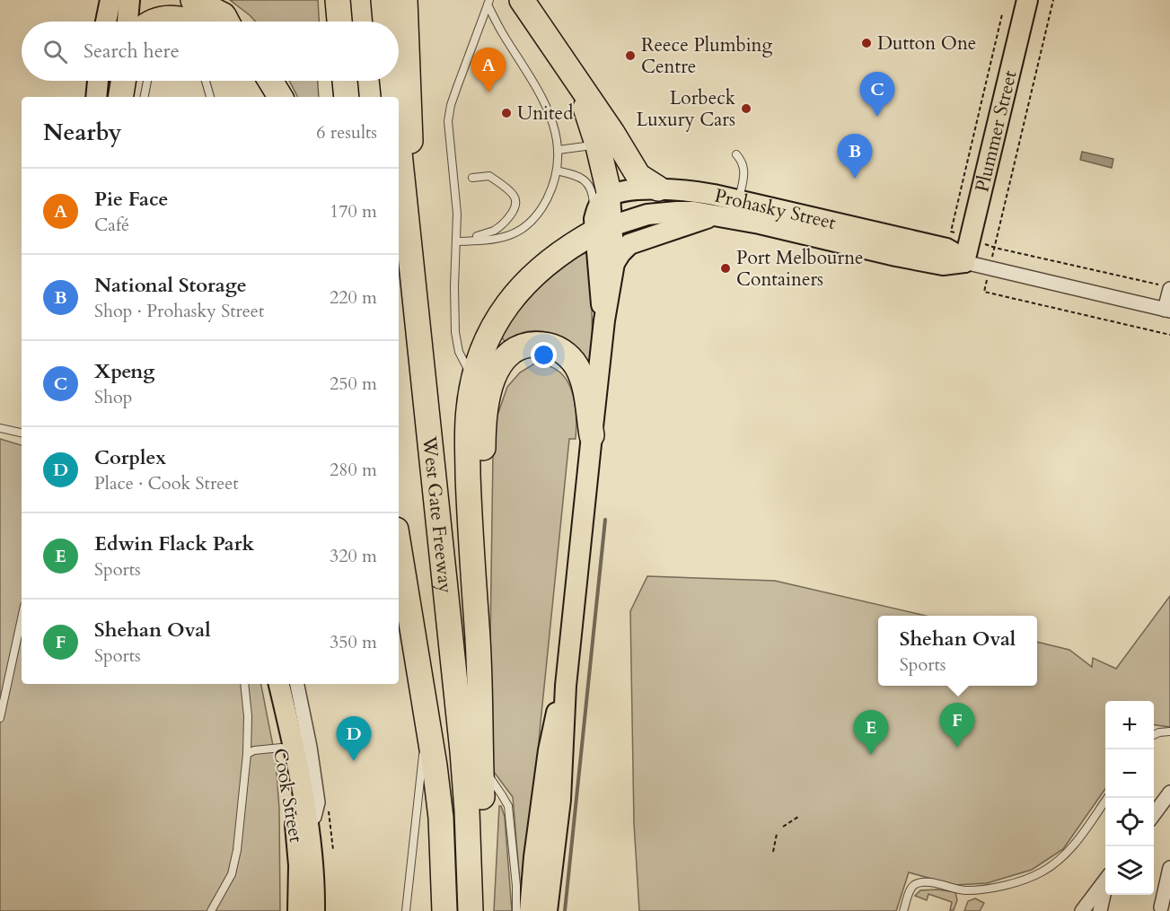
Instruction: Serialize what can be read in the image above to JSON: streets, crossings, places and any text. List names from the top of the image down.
{
  "streets": {
    "highway": ["West Gate Freeway"],
    "main road": ["Plummer Street", "Prohasky Street", "Cook Street"]
  },
  "crossings": [
    ["Plummer Street", "Prohasky Street"]
  ],
  "places": [
    "Dutton One",
    "Reece Plumbing Centre",
    "Lorbeck Luxury Cars",
    "United",
    "Port Melbourne Containers"
  ],
  "page": {
    "search": "Search here",
    "pins": [
      "A",
      "C",
      "B",
      "F",
      "E",
      "D"
    ],
    "heading": ["Nearby", "6 results"],
    "list": [
      {
        "mark": "A",
        "name": "Pie Face",
        "note": "Café",
        "value": "170 m"
      },
      {
        "mark": "B",
        "name": "National Storage",
        "note": "Shop · Prohasky Street",
        "value": "220 m"
      },
      {
        "mark": "C",
        "name": "Xpeng",
        "note": "Shop",
        "value": "250 m"
      },
      {
        "mark": "D",
        "name": "Corplex",
        "note": "Place · Cook Street",
        "value": "280 m"
      },
      {
        "mark": "E",
        "name": "Edwin Flack Park",
        "note": "Sports",
        "value": "320 m"
      },
      {
        "mark": "F",
        "name": "Shehan Oval",
        "note": "Sports",
        "value": "350 m"
      }
    ],
    "popup": ["Shehan Oval", "Sports"],
    "map_buttons": ["+", "−"]
  }
}
